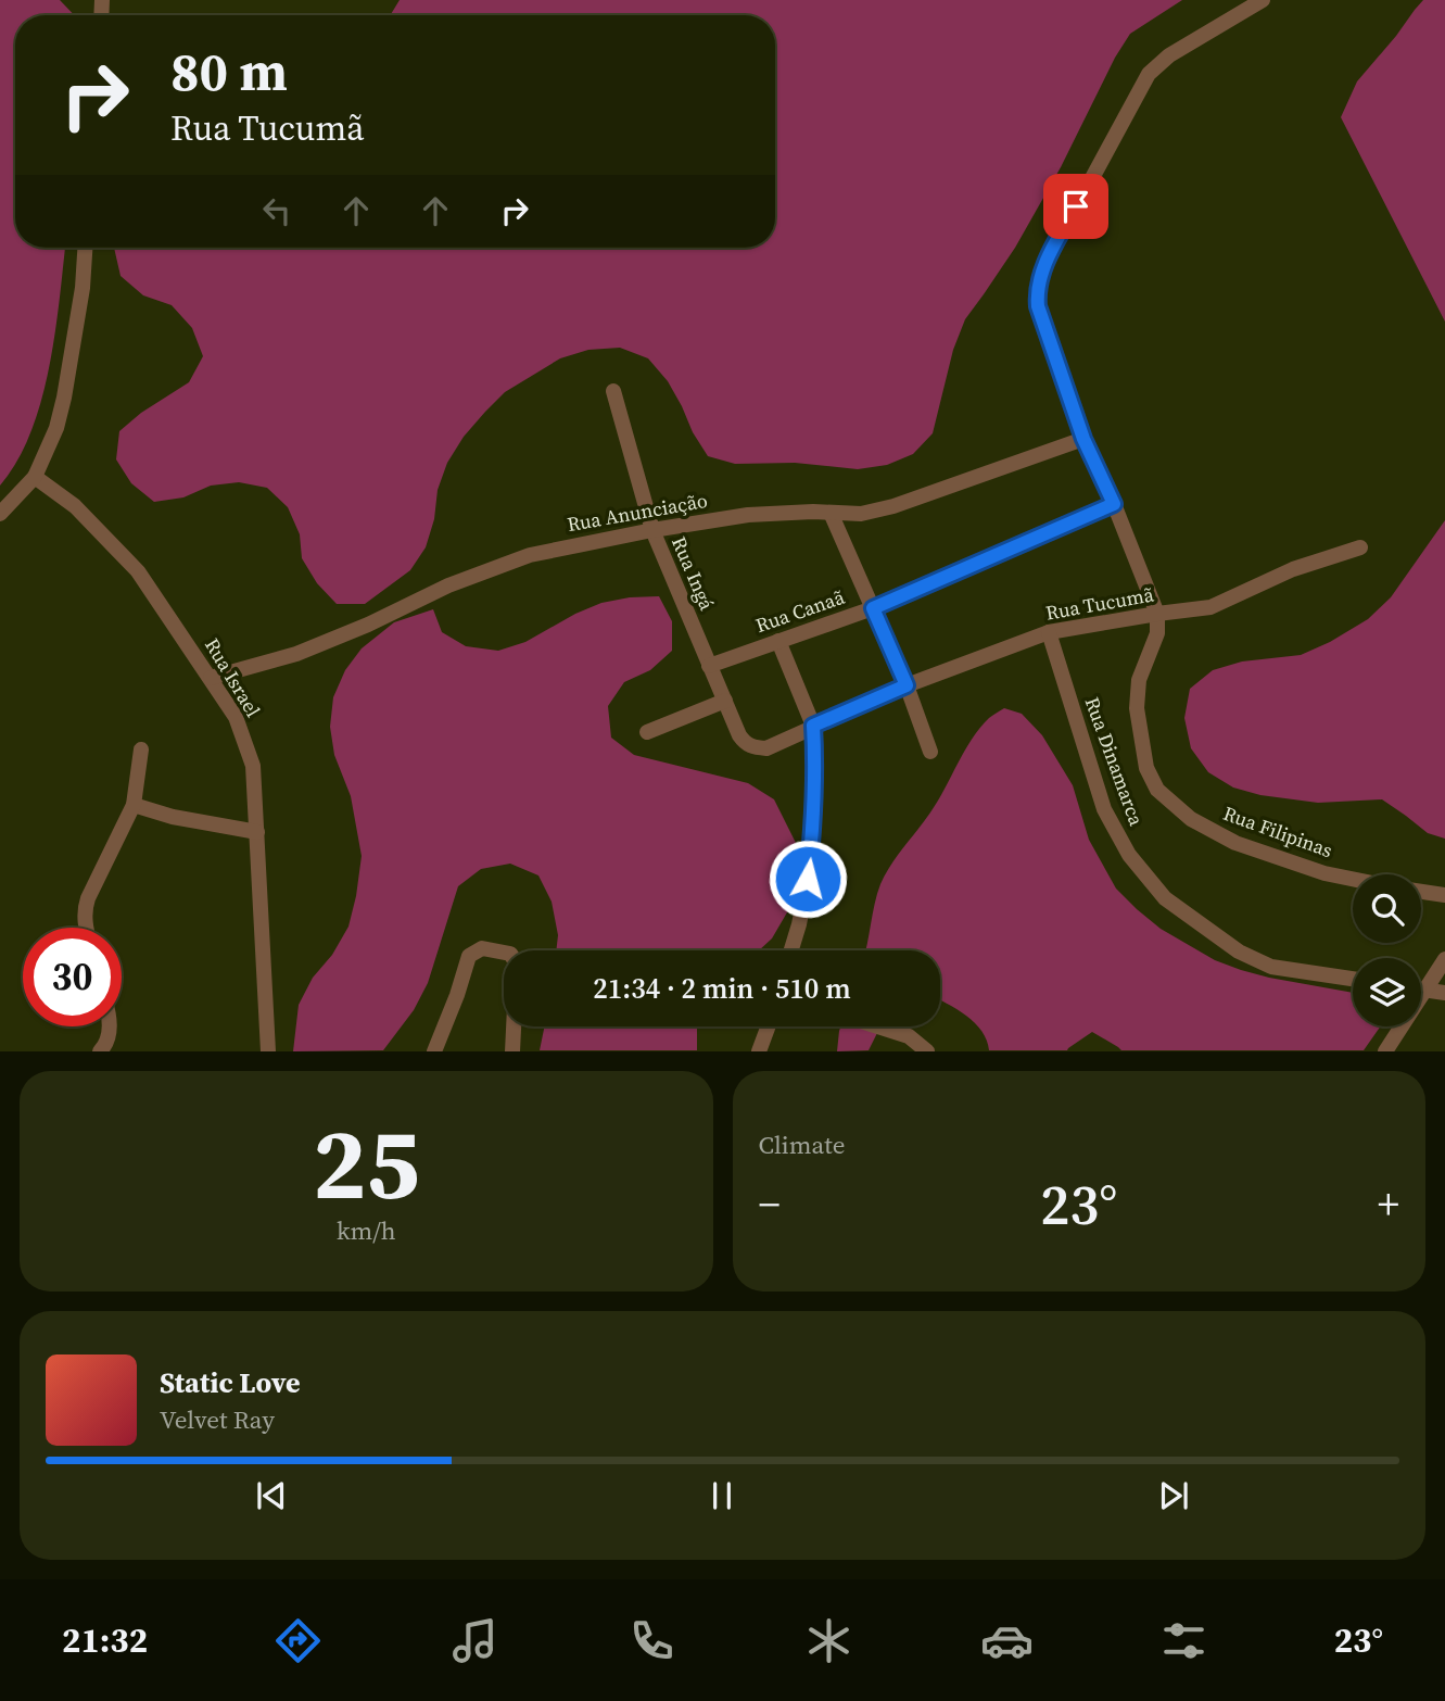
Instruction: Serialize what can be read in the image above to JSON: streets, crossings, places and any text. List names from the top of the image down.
{
  "streets": {
    "street": [
      "Rua Anunciação",
      "Rua Ingá",
      "Rua Tucumã",
      "Rua Canaã",
      "Rua Israel",
      "Rua Dinamarca",
      "Rua Filipinas"
    ]
  },
  "crossings": [
    ["Rua Anunciação", "Rua Ingá"],
    ["Rua Anunciação", "Rua Israel"],
    ["Rua Ingá", "Rua Tucumã"],
    ["Rua Ingá", "Rua Canaã"],
    ["Rua Tucumã", "Rua Dinamarca"],
    ["Rua Tucumã", "Rua Filipinas"]
  ],
  "page": {
    "turn": ["80 m", "Rua Tucumã"],
    "limit": "30",
    "trip": "21:34 · 2 min · 510 m",
    "tile": [
      ["25", "km/h"],
      "Climate"
    ],
    "heat": ["−", "23°", "+"],
    "song": ["Static Love", "Velvet Ray"],
    "tabs": ["21:32", "23°"]
  }
}
